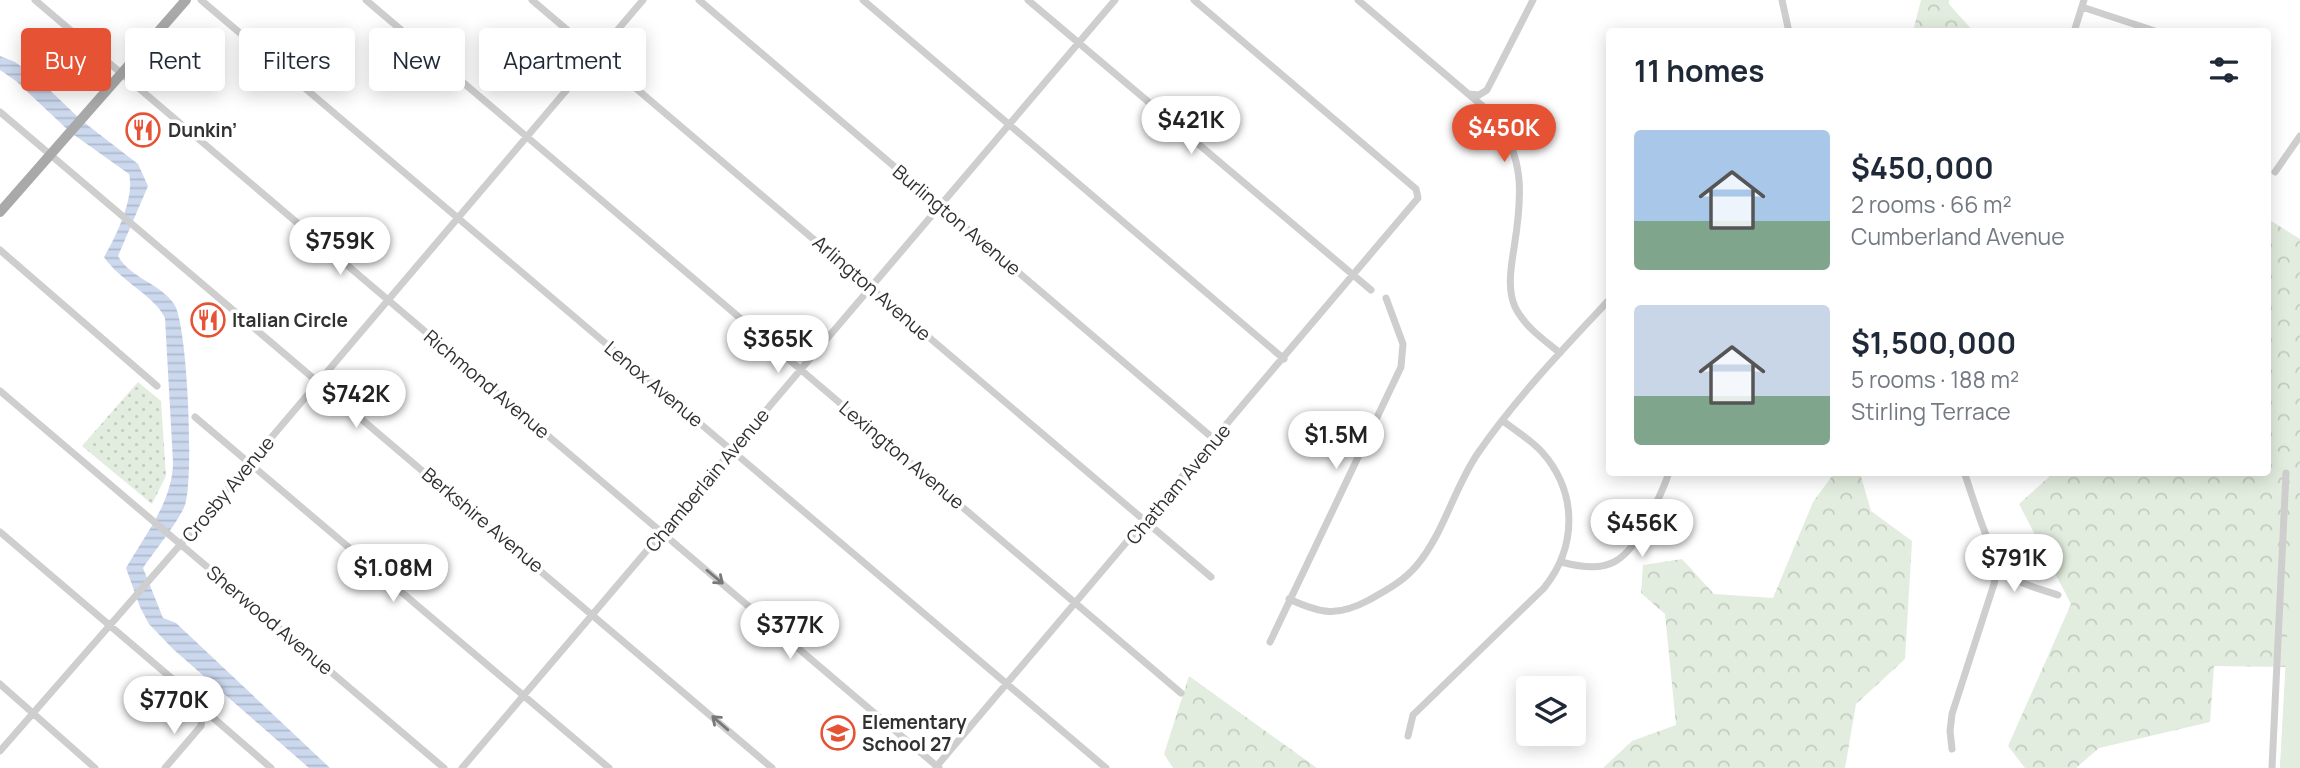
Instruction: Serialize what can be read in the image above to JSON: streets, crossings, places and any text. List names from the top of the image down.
{
  "streets": {
    "street": [
      "Burlington Avenue",
      "Arlington Avenue",
      "Richmond Avenue",
      "Lenox Avenue",
      "Lexington Avenue",
      "Chamberlain Avenue",
      "Chatham Avenue",
      "Crosby Avenue",
      "Berkshire Avenue",
      "Sherwood Avenue"
    ]
  },
  "crossings": [
    ["Burlington Avenue", "Chamberlain Avenue"],
    ["Burlington Avenue", "Chatham Avenue"],
    ["Arlington Avenue", "Chamberlain Avenue"],
    ["Arlington Avenue", "Chatham Avenue"],
    ["Richmond Avenue", "Chamberlain Avenue"],
    ["Richmond Avenue", "Chatham Avenue"],
    ["Richmond Avenue", "Crosby Avenue"],
    ["Lenox Avenue", "Chamberlain Avenue"],
    ["Lenox Avenue", "Chatham Avenue"],
    ["Lenox Avenue", "Crosby Avenue"],
    ["Lexington Avenue", "Chamberlain Avenue"],
    ["Lexington Avenue", "Chatham Avenue"],
    ["Lexington Avenue", "Crosby Avenue"],
    ["Chamberlain Avenue", "Berkshire Avenue"],
    ["Crosby Avenue", "Berkshire Avenue"],
    ["Crosby Avenue", "Sherwood Avenue"]
  ],
  "places": {
    "restaurant": ["Dunkin’", "Italian Circle"],
    "school or university": ["Elementary School 27"]
  },
  "page": {
    "chip": [
      "Buy",
      "Rent",
      "Filters",
      "New",
      "Apartment"
    ],
    "heading": "11 homes",
    "price": [
      "$421K",
      "$450K",
      "$759K",
      "$365K",
      "$742K",
      "$1.5M",
      "$456K",
      "$791K",
      "$1.08M",
      "$377K",
      "$770K"
    ],
    "list": [
      {
        "name": "$450,000",
        "note": "2 rooms · 66 m² · Cumberland Avenue"
      },
      {
        "name": "$1,500,000",
        "note": "5 rooms · 188 m² · Stirling Terrace"
      }
    ]
  }
}
